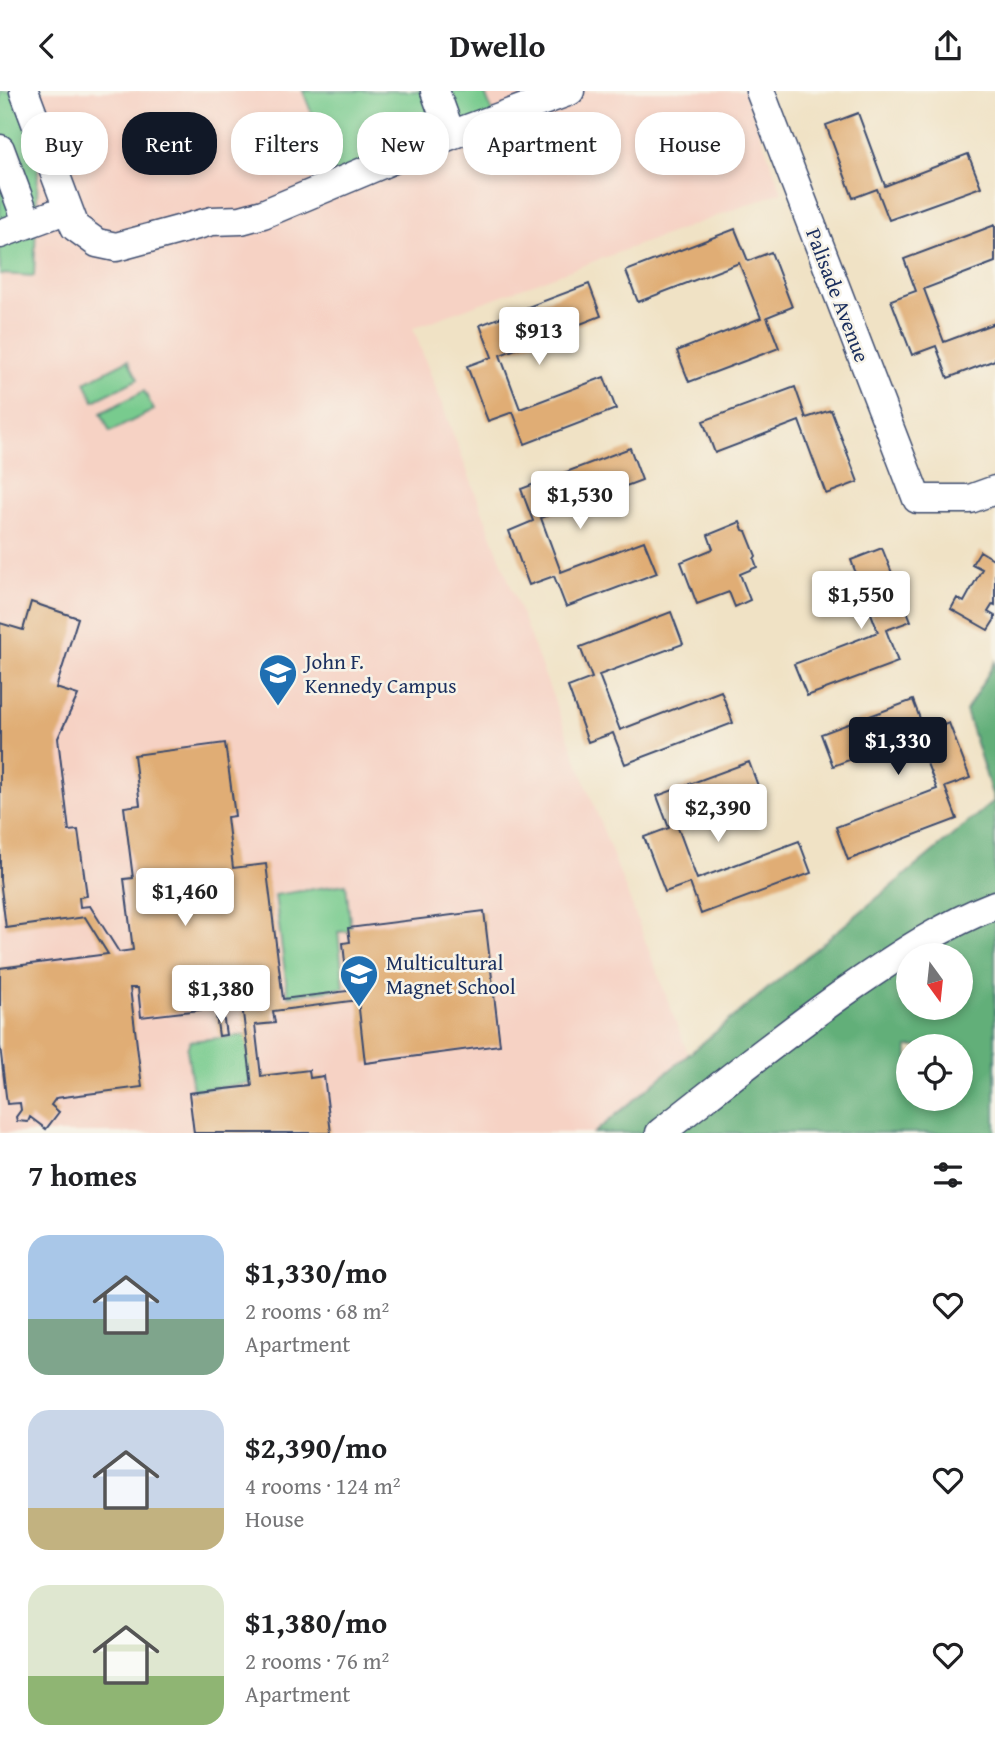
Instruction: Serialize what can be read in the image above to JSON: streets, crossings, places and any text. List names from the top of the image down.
{
  "streets": {
    "street": ["Palisade Avenue"]
  },
  "places": {
    "school or university": ["John F. Kennedy Campus", "Multicultural Magnet School"]
  },
  "north": "bottom",
  "page": {
    "header": "Dwello",
    "chip": [
      "Buy",
      "Rent",
      "Filters",
      "New",
      "Apartment",
      "House"
    ],
    "price": [
      "$913",
      "$1,530",
      "$1,550",
      "$1,330",
      "$2,390",
      "$1,460",
      "$1,380"
    ],
    "heading": "7 homes",
    "list": [
      {
        "name": "$1,330/mo",
        "note": "2 rooms · 68 m² · Apartment"
      },
      {
        "name": "$2,390/mo",
        "note": "4 rooms · 124 m² · House"
      },
      {
        "name": "$1,380/mo",
        "note": "2 rooms · 76 m² · Apartment"
      }
    ]
  }
}
